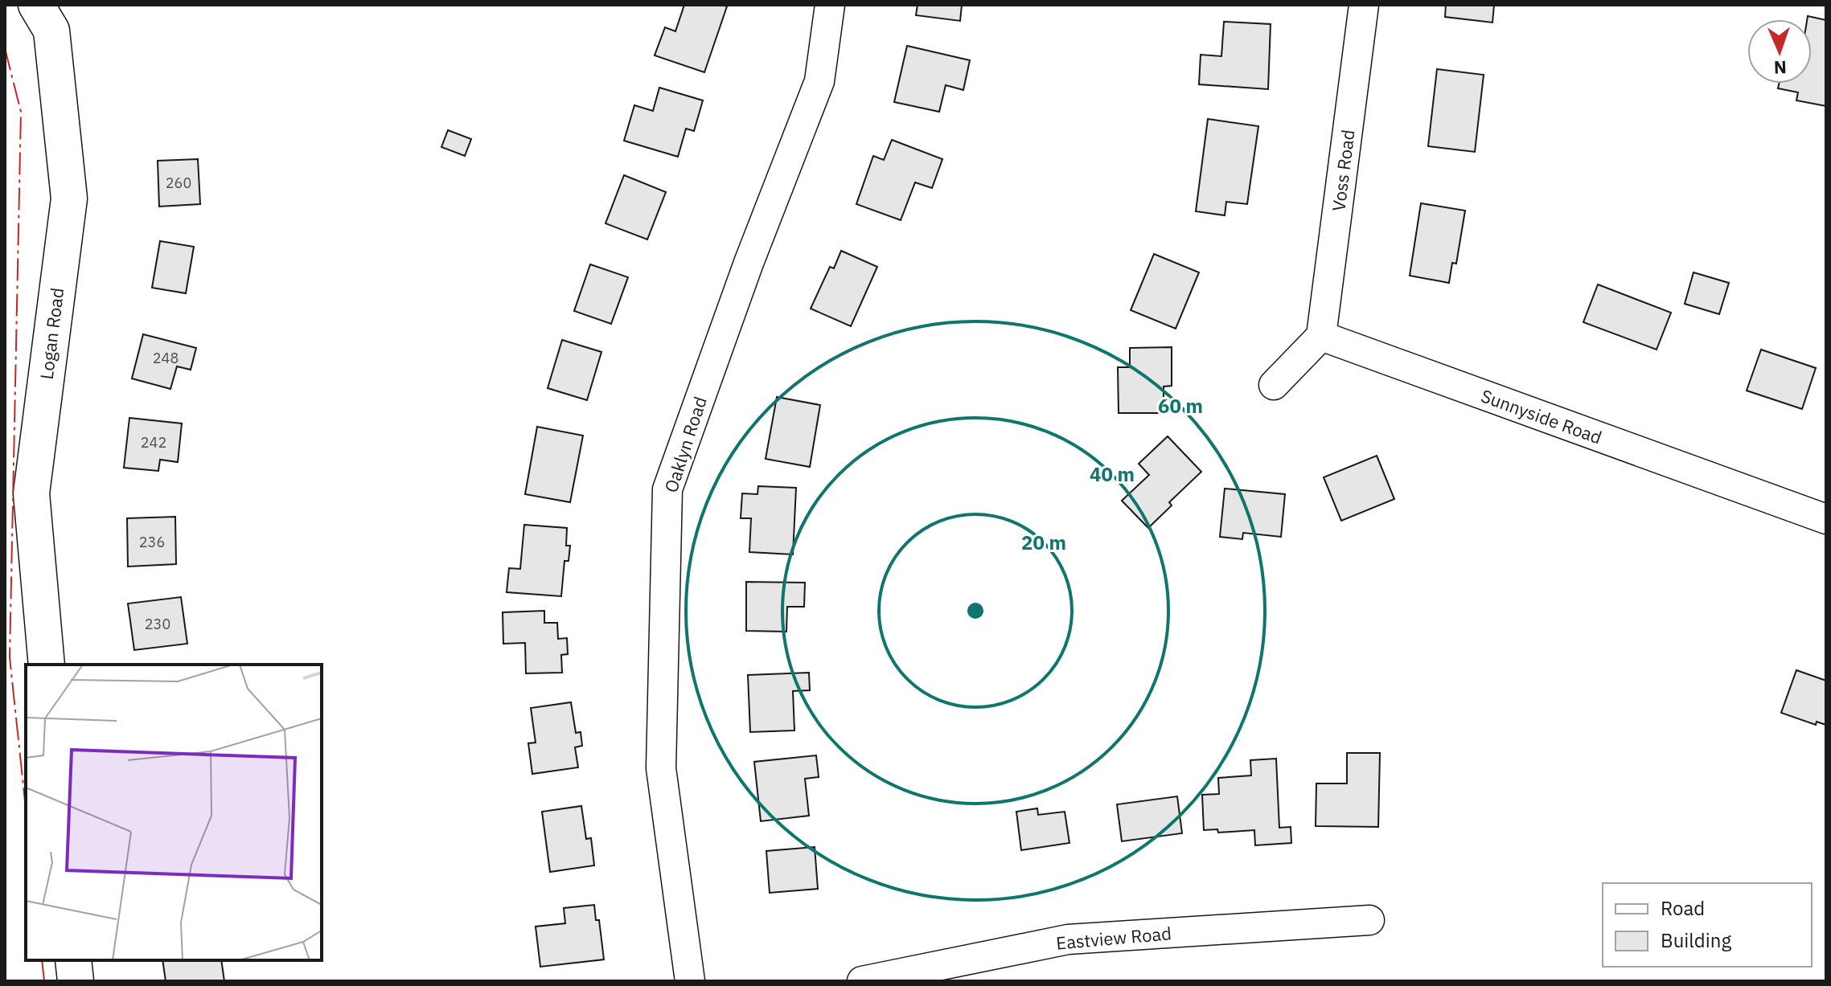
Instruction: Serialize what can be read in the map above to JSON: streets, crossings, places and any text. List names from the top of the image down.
{
  "streets": {
    "street": [
      "Voss Road",
      "Logan Road",
      "Sunnyside Road",
      "Oaklyn Road",
      "Eastview Road"
    ]
  },
  "crossings": [
    ["Voss Road", "Sunnyside Road"]
  ],
  "house_numbers": [
    "260",
    "248",
    "242",
    "236",
    "230"
  ],
  "legend": ["Road", "Building"],
  "north": "bottom",
  "rings": ["60 m", "40 m", "20 m"]
}
